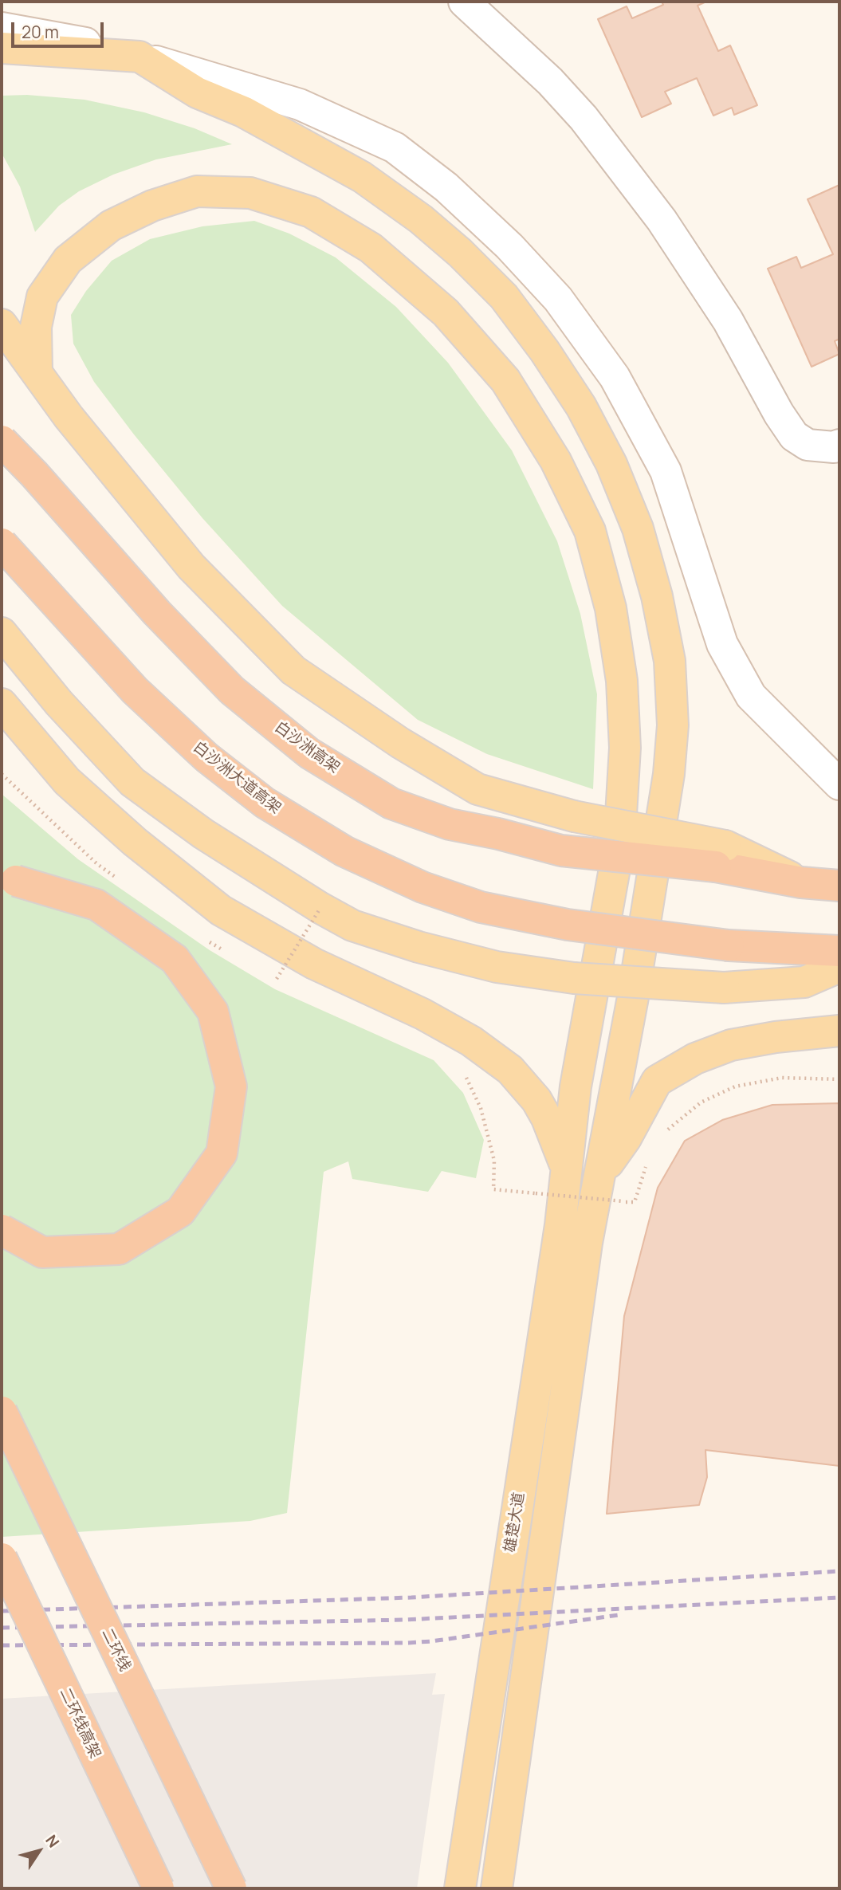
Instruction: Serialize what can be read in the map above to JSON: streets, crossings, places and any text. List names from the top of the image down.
{
  "streets": {
    "highway": [
      "白沙洲高架",
      "白沙洲大道高架",
      "二环线",
      "二环线高架"
    ],
    "main road": ["雄楚大道"]
  },
  "scale_bar": "20 m",
  "north": "top right"
}
